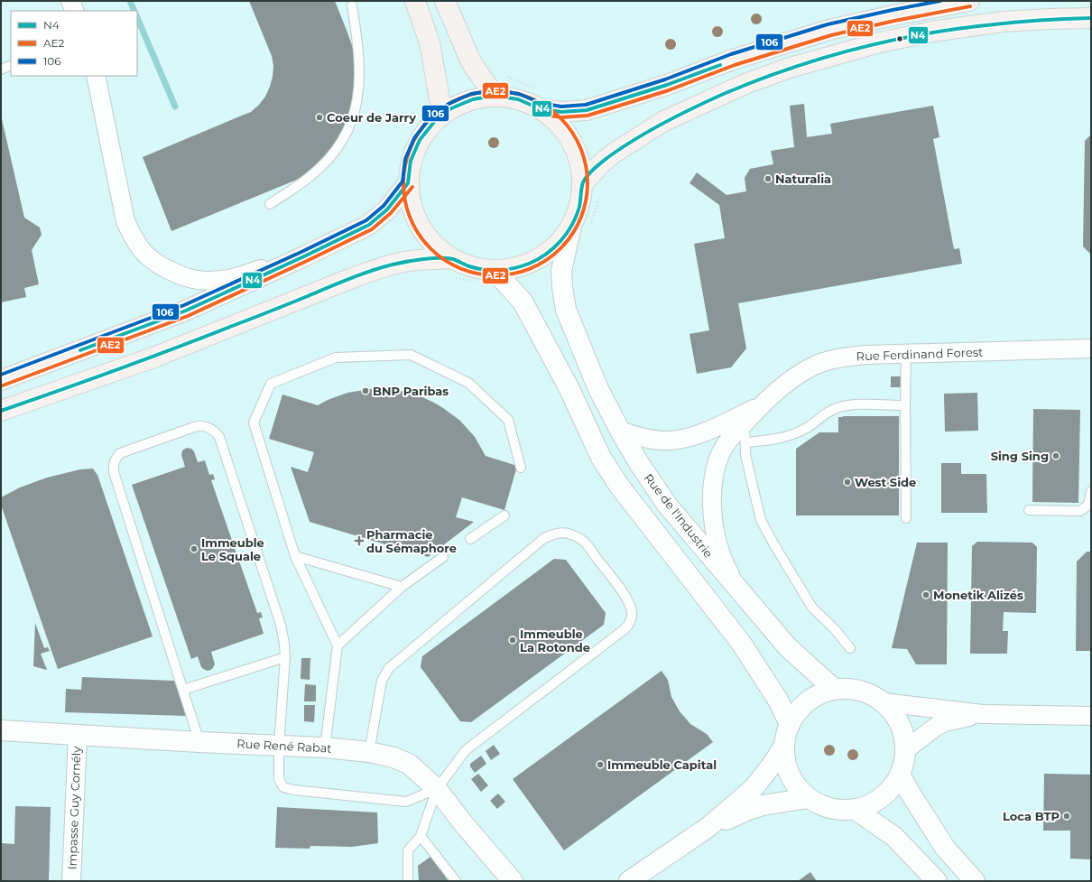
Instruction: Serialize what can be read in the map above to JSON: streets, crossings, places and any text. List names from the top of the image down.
{
  "streets": {
    "main road": ["Rue de l'Industrie", "Rue René Rabat"],
    "street": ["Rue Ferdinand Forest", "Impasse Guy Cornély"]
  },
  "crossings": [
    ["Rue Ferdinand Forest", "Rue de l'Industrie"],
    ["Rue René Rabat", "Impasse Guy Cornély"]
  ],
  "places": {
    "other": [
      "Coeur de Jarry",
      "Naturalia",
      "BNP Paribas",
      "Sing Sing",
      "West Side",
      "Immeuble Le Squale",
      "Monetik Alizés",
      "Immeuble La Rotonde",
      "Immeuble Capital",
      "Loca BTP"
    ],
    "health": ["Pharmacie du Sémaphore"]
  },
  "lines": ["transit line 106", "transit line AE2", "transit line N4"],
  "legend": ["N4", "AE2", "106"]
}
